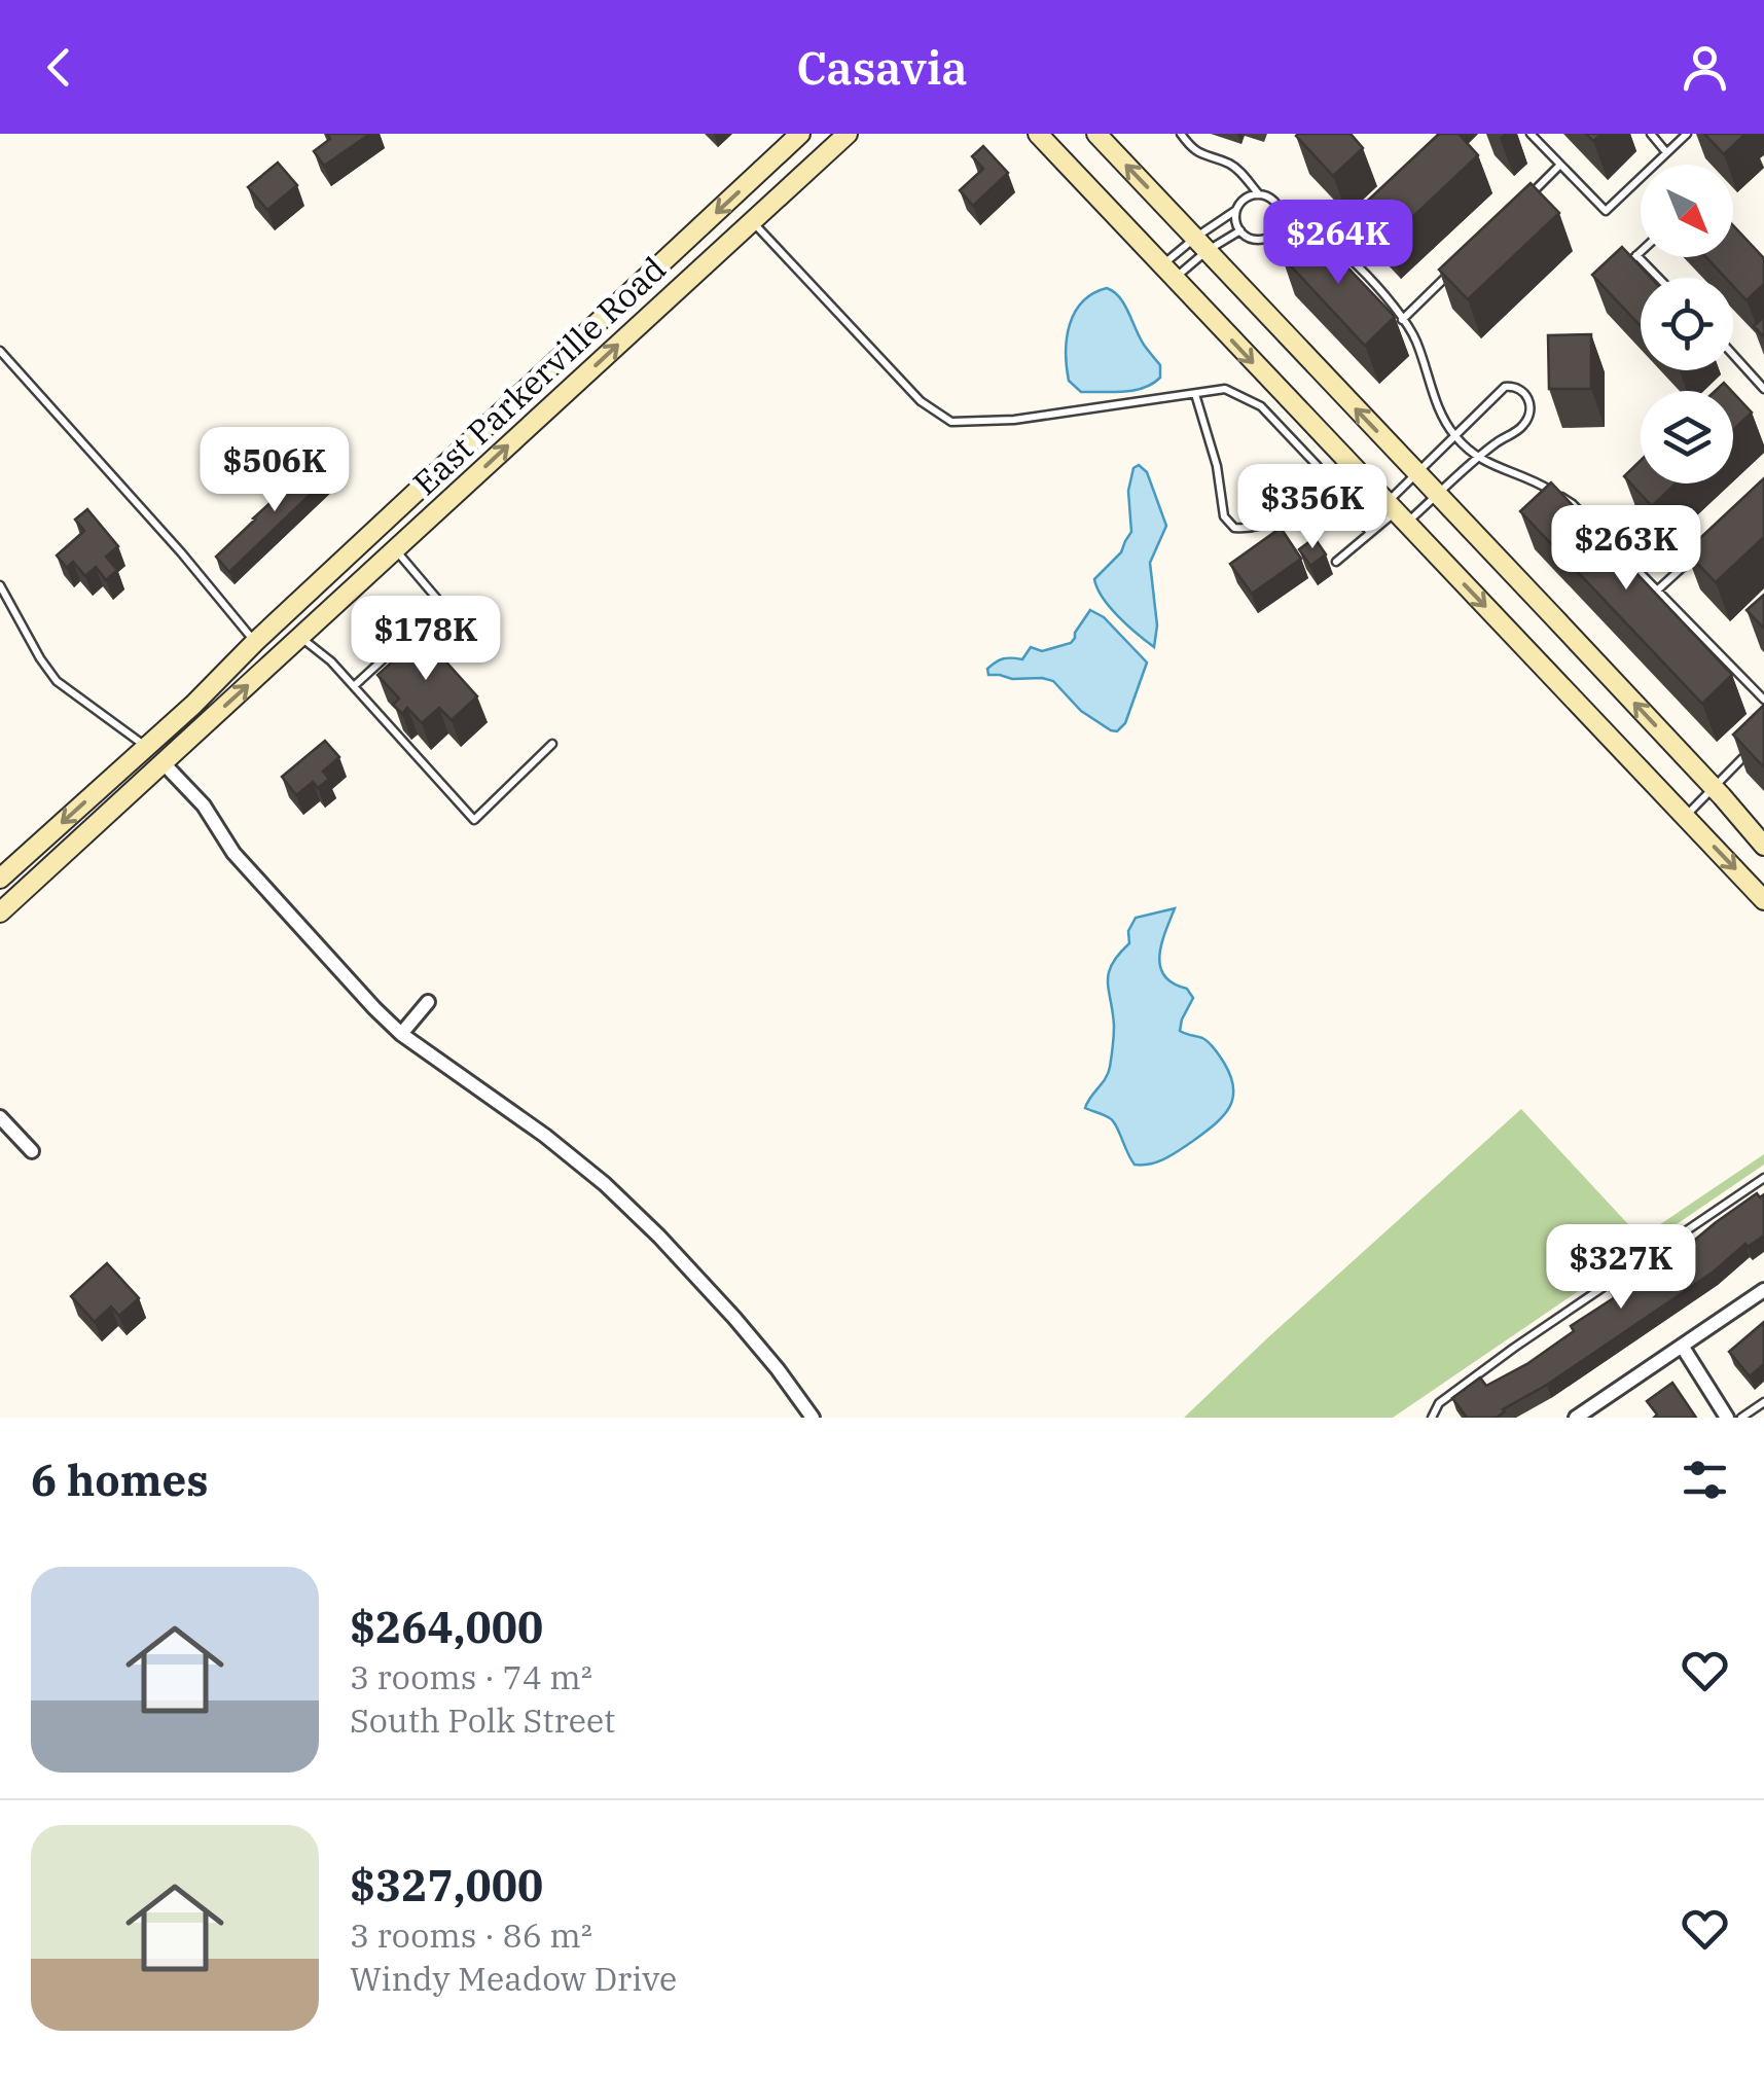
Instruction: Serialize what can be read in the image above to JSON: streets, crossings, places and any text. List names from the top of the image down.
{
  "streets": {
    "main road": ["East Parkerville Road"]
  },
  "north": "bottom right",
  "page": {
    "header": "Casavia",
    "price": [
      "$264K",
      "$506K",
      "$356K",
      "$263K",
      "$178K",
      "$327K"
    ],
    "heading": "6 homes",
    "list": [
      {
        "name": "$264,000",
        "note": "3 rooms · 74 m² · South Polk Street"
      },
      {
        "name": "$327,000",
        "note": "3 rooms · 86 m² · Windy Meadow Drive"
      }
    ]
  }
}
